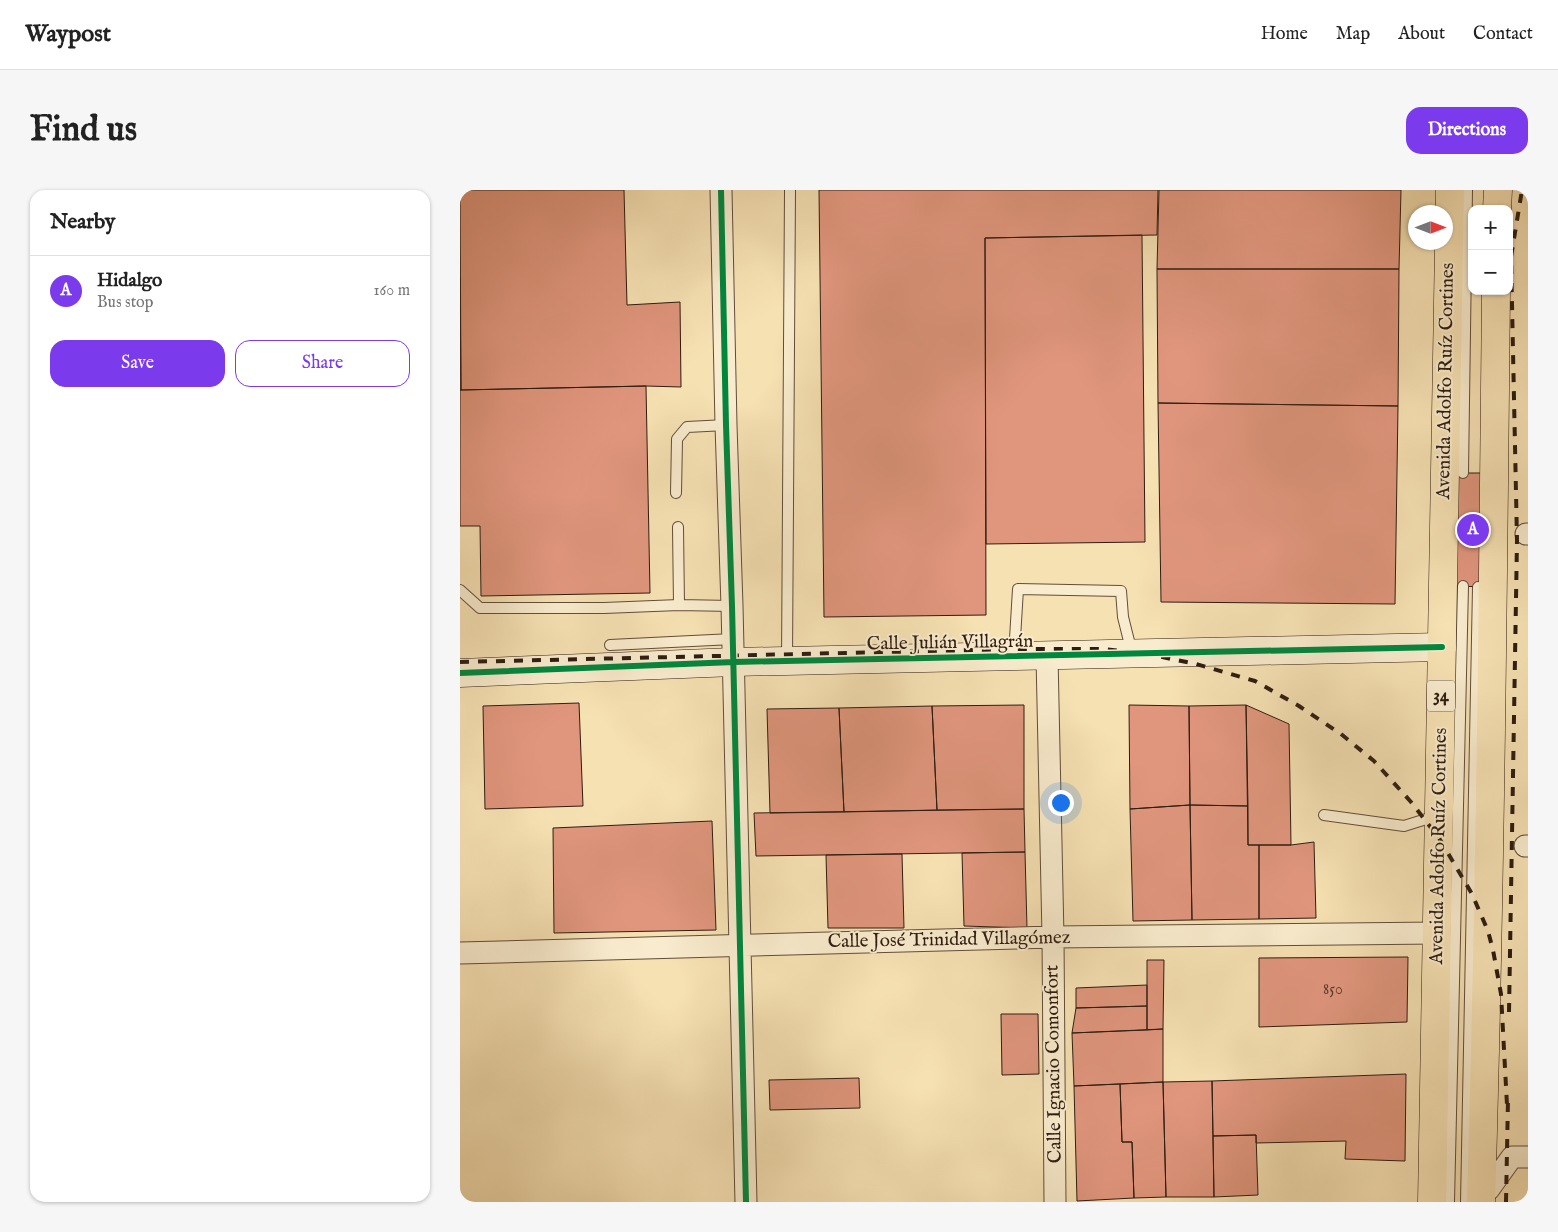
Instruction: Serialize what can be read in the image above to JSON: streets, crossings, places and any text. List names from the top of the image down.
{
  "streets": {
    "main road": ["Avenida Adolfo Ruíz Cortines", "34"],
    "street": ["Calle Julián Villagrán", "Calle José Trinidad Villagómez", "Calle Ignacio Comonfort"]
  },
  "crossings": [
    ["Avenida Adolfo Ruíz Cortines", "Calle Julián Villagrán"],
    ["Avenida Adolfo Ruíz Cortines", "Calle José Trinidad Villagómez"],
    ["Calle Julián Villagrán", "Calle Ignacio Comonfort"],
    ["Calle José Trinidad Villagómez", "Calle Ignacio Comonfort"]
  ],
  "house_numbers": ["850"],
  "north": "right",
  "page": {
    "header": "Waypost",
    "nav": [
      "Home",
      "Map",
      "About",
      "Contact"
    ],
    "buttons": [
      "Directions",
      ["Save", "Share"]
    ],
    "title": "Find us",
    "heading": "Nearby",
    "map_buttons": ["+", "−"],
    "list": [
      {
        "mark": "A",
        "name": "Hidalgo",
        "note": "Bus stop",
        "value": "160 m"
      }
    ],
    "pins": "A"
  }
}
